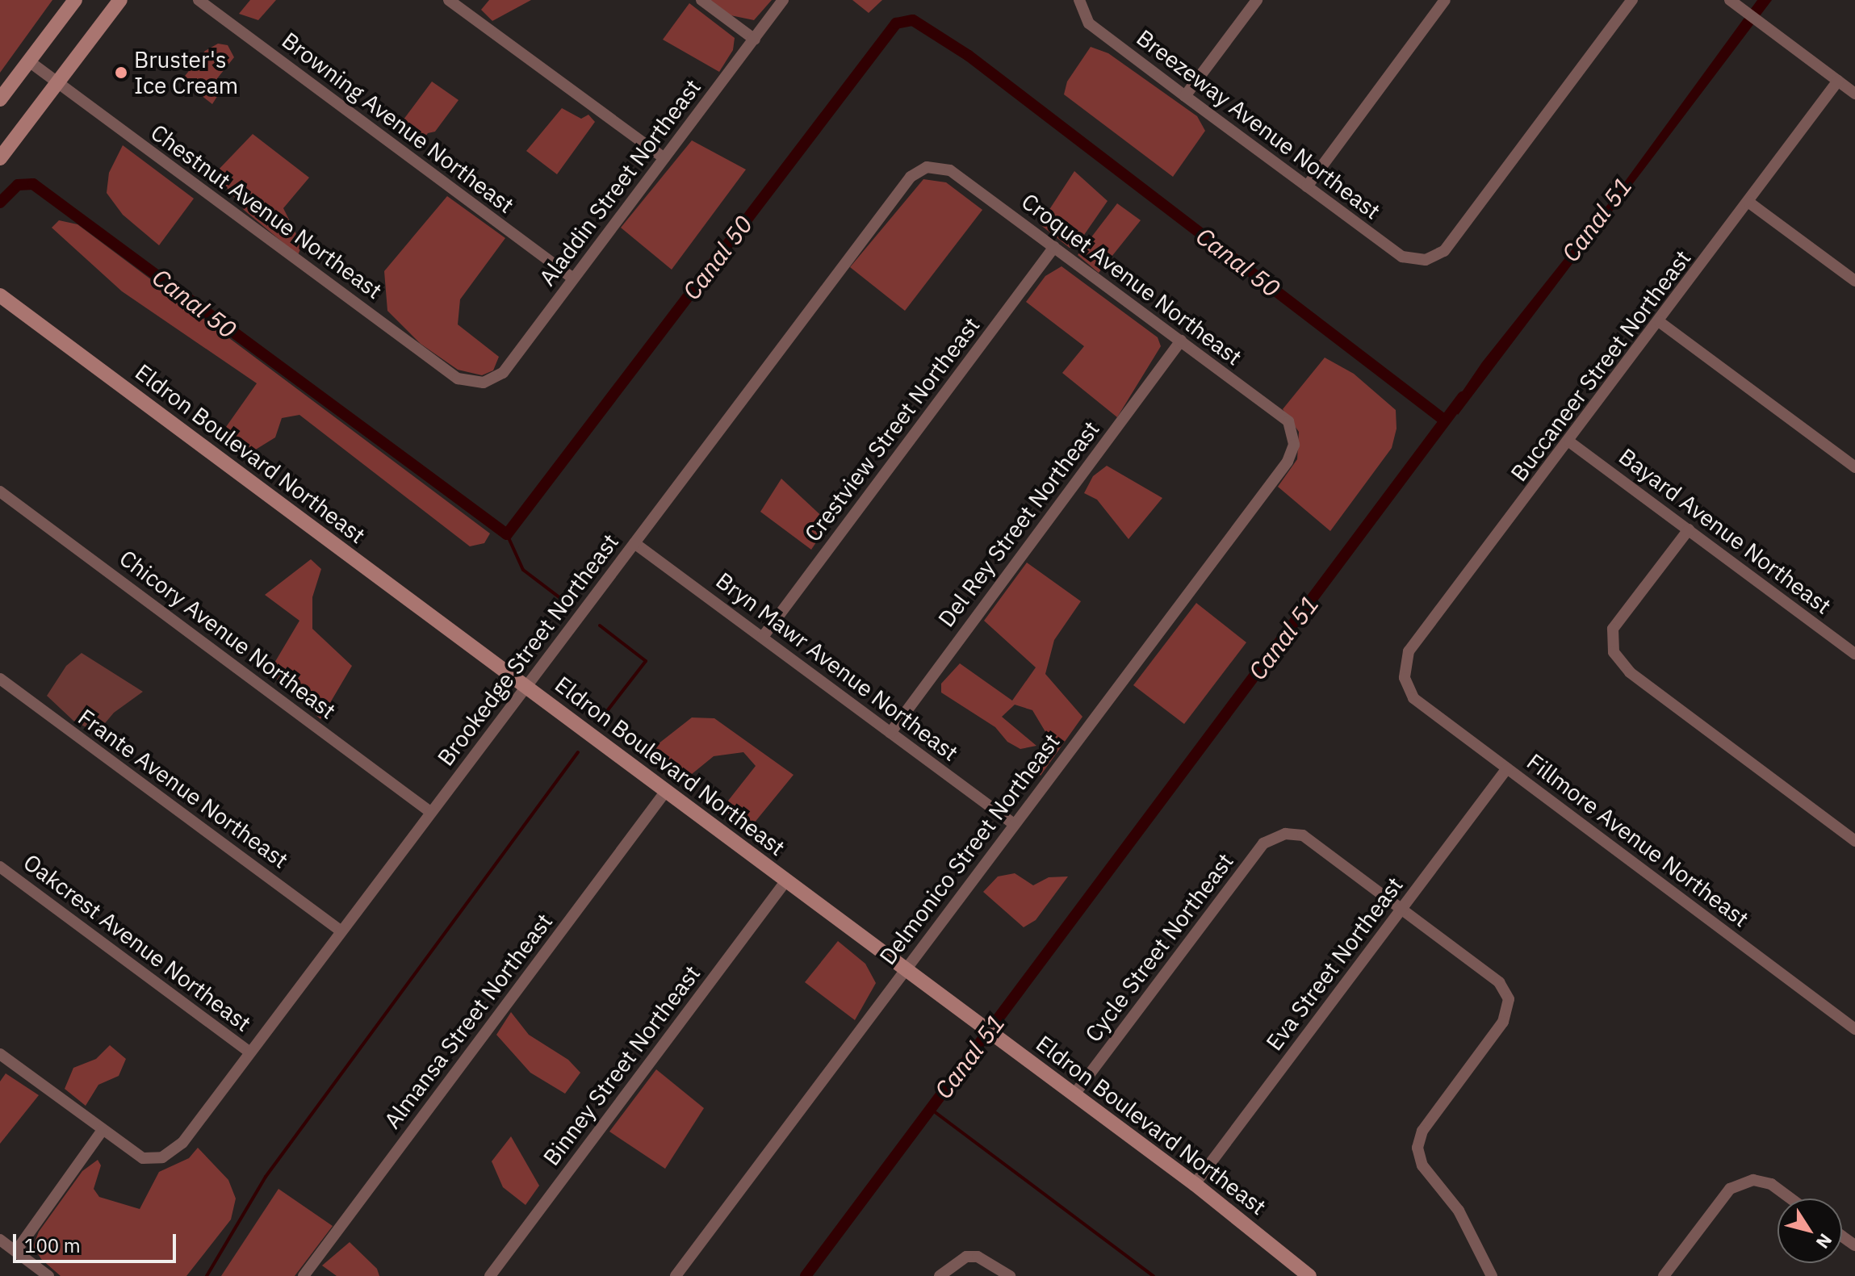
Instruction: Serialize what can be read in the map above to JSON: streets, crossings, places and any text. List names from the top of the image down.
{
  "streets": {
    "street": [
      "Browning Avenue Northeast",
      "Breezeway Avenue Northeast",
      "Aladdin Street Northeast",
      "Chestnut Avenue Northeast",
      "Croquet Avenue Northeast",
      "Buccaneer Street Northeast",
      "Crestview Street Northeast",
      "Eldron Boulevard Northeast",
      "Del Rey Street Northeast",
      "Bayard Avenue Northeast",
      "Chicory Avenue Northeast",
      "Brookedge Street Northeast",
      "Bryn Mawr Avenue Northeast",
      "Frante Avenue Northeast",
      "Fillmore Avenue Northeast",
      "Delmonico Street Northeast",
      "Oakcrest Avenue Northeast",
      "Cycle Street Northeast",
      "Eva Street Northeast",
      "Almansa Street Northeast",
      "Binney Street Northeast"
    ]
  },
  "crossings": [
    ["Browning Avenue Northeast", "Aladdin Street Northeast"],
    ["Aladdin Street Northeast", "Chestnut Avenue Northeast"],
    ["Croquet Avenue Northeast", "Crestview Street Northeast"],
    ["Croquet Avenue Northeast", "Del Rey Street Northeast"],
    ["Croquet Avenue Northeast", "Brookedge Street Northeast"],
    ["Croquet Avenue Northeast", "Delmonico Street Northeast"],
    ["Buccaneer Street Northeast", "Bayard Avenue Northeast"],
    ["Buccaneer Street Northeast", "Fillmore Avenue Northeast"],
    ["Crestview Street Northeast", "Bryn Mawr Avenue Northeast"],
    ["Eldron Boulevard Northeast", "Brookedge Street Northeast"],
    ["Eldron Boulevard Northeast", "Delmonico Street Northeast"],
    ["Eldron Boulevard Northeast", "Cycle Street Northeast"],
    ["Eldron Boulevard Northeast", "Eva Street Northeast"],
    ["Eldron Boulevard Northeast", "Almansa Street Northeast"],
    ["Eldron Boulevard Northeast", "Binney Street Northeast"],
    ["Del Rey Street Northeast", "Bryn Mawr Avenue Northeast"],
    ["Chicory Avenue Northeast", "Brookedge Street Northeast"],
    ["Brookedge Street Northeast", "Bryn Mawr Avenue Northeast"],
    ["Brookedge Street Northeast", "Frante Avenue Northeast"],
    ["Brookedge Street Northeast", "Oakcrest Avenue Northeast"],
    ["Bryn Mawr Avenue Northeast", "Delmonico Street Northeast"],
    ["Fillmore Avenue Northeast", "Eva Street Northeast"],
    ["Cycle Street Northeast", "Eva Street Northeast"]
  ],
  "water": ["Canal 51", "Canal 50"],
  "places": ["Bruster's Ice Cream"],
  "scale_bar": "100 m",
  "north": "bottom right"
}
